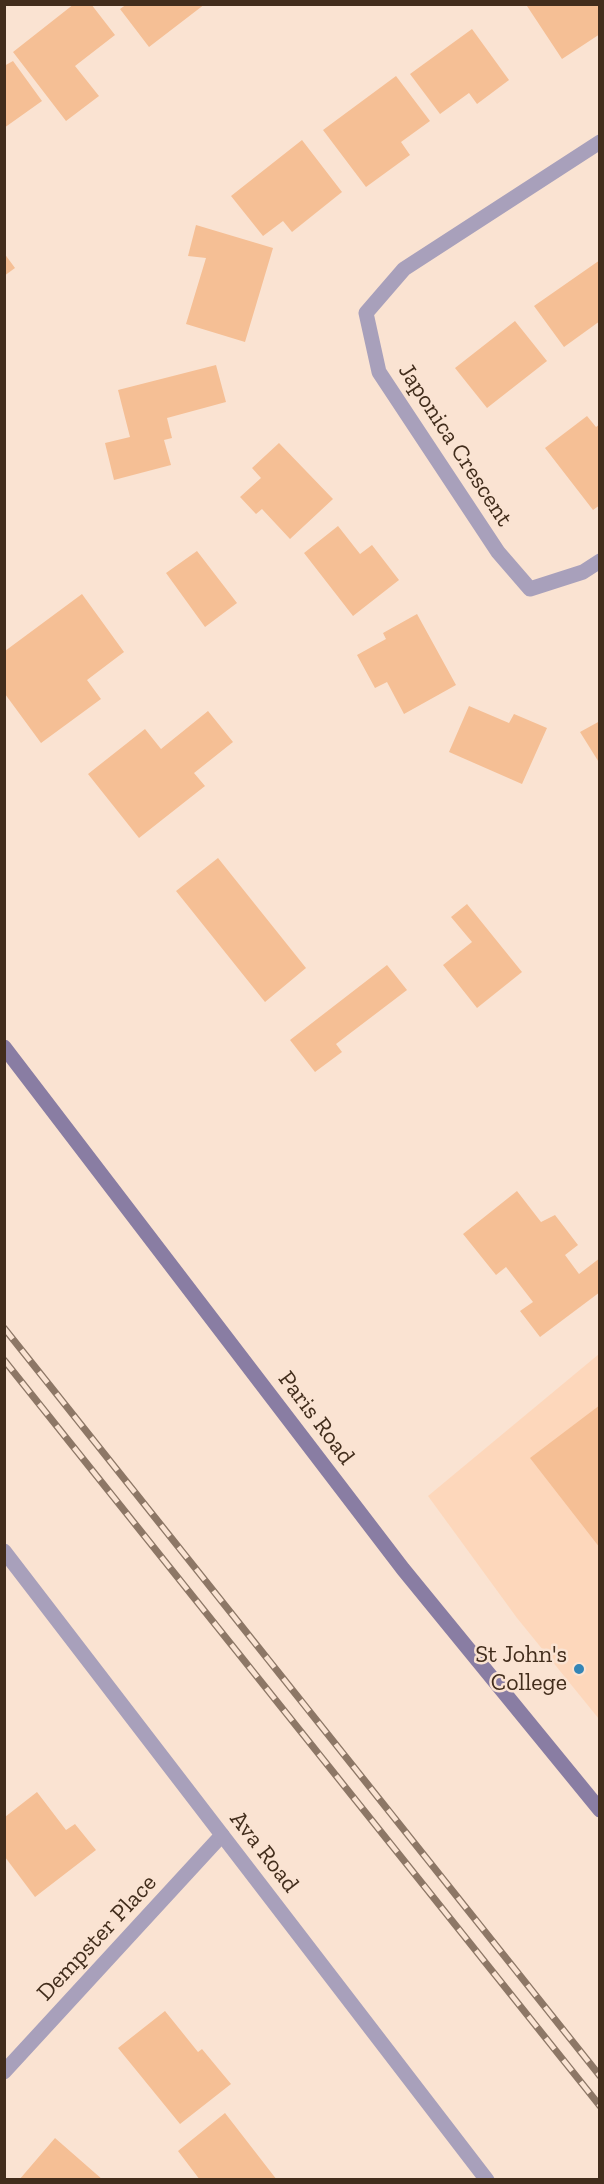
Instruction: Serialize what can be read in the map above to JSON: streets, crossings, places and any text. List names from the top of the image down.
{
  "streets": {
    "main road": ["Paris Road"],
    "street": ["Japonica Crescent", "Ava Road", "Dempster Place"]
  },
  "crossings": [
    ["Ava Road", "Dempster Place"]
  ],
  "places": ["St John's College"]
}
